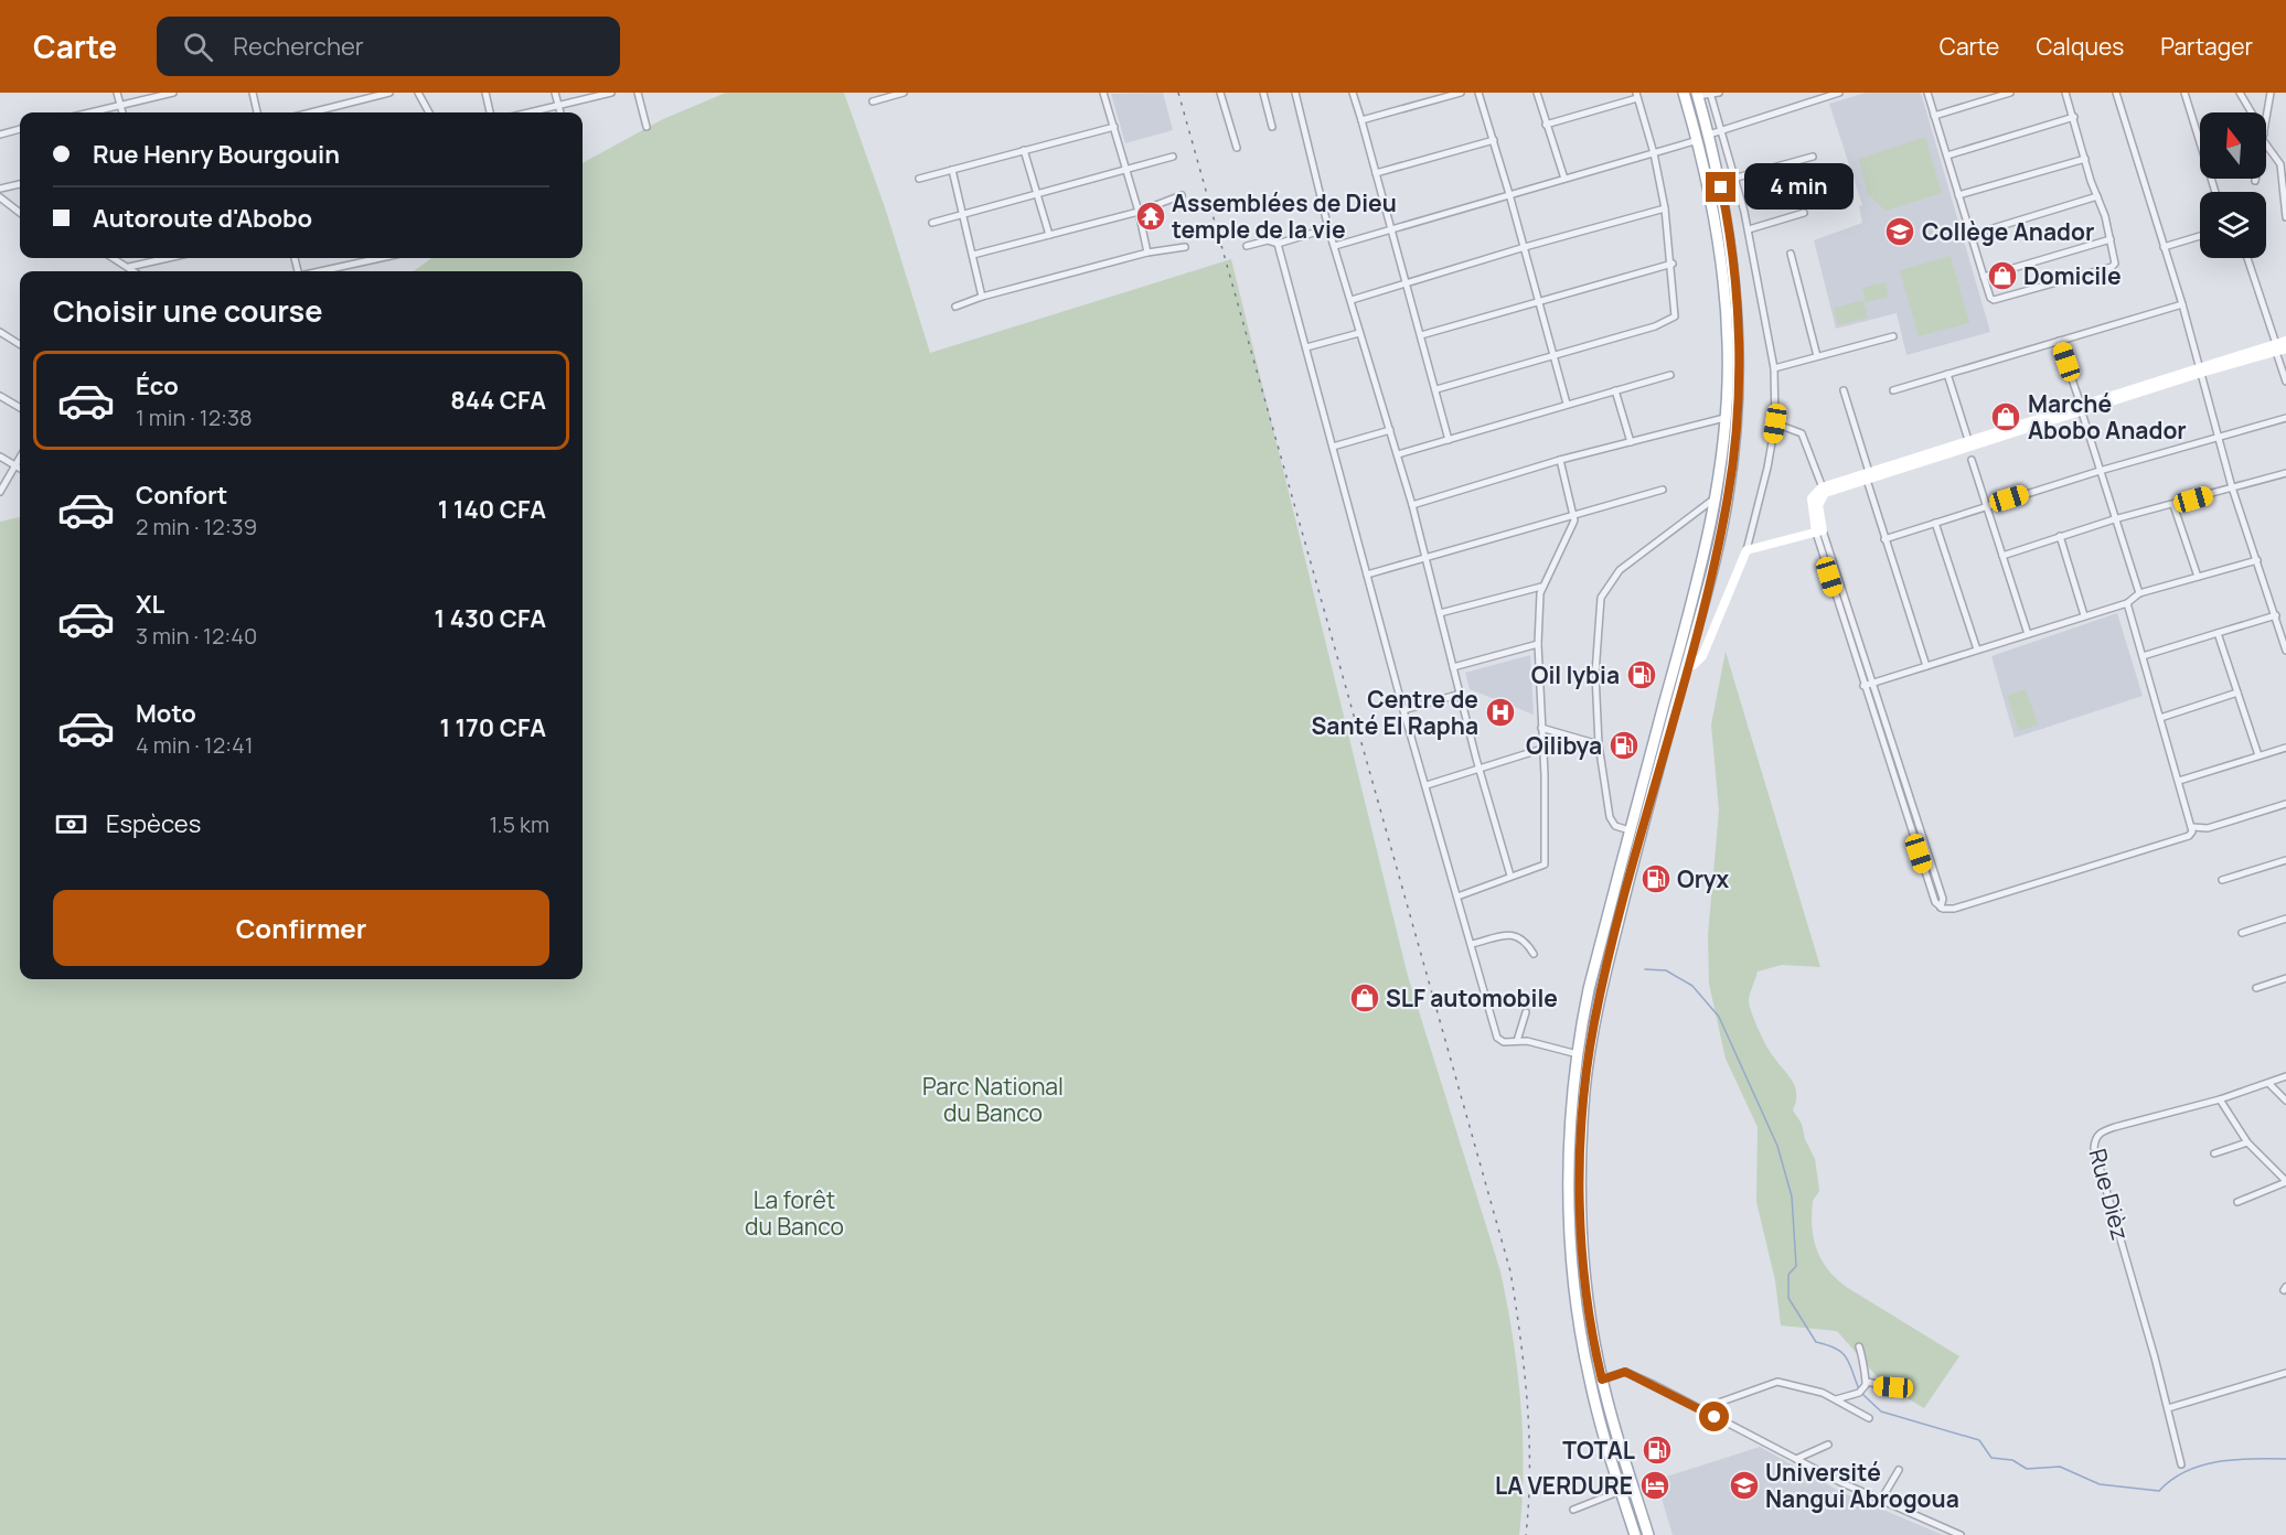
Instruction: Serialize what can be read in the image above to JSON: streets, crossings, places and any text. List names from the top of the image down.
{
  "streets": {
    "street": ["Rue Dièz"]
  },
  "parks": ["Parc National du Banco", "La forêt du Banco"],
  "places": {
    "temple": ["Assemblées de Dieu temple de la vie"],
    "school or university": ["Collège Anador", "Université Nangui Abrogoua"],
    "shop": ["Domicile", "Marché Abobo Anador", "SLF automobile"],
    "fuel station": [
      "Oil lybia",
      "Oilibya",
      "Oryx",
      "TOTAL"
    ],
    "hospital": ["Centre de Santé El Rapha"],
    "hotel": ["LA VERDURE"]
  },
  "north": "top",
  "page": {
    "header": "Carte",
    "search": "Rechercher",
    "nav": ["Carte", "Calques", "Partager"],
    "banner": ["Rue Henry Bourgouin", "Autoroute d'Abobo"],
    "bubble": "4 min",
    "heading": "Choisir une course",
    "list": [
      {
        "name": "Éco",
        "note": "1 min · 12:38",
        "value": "844 CFA"
      },
      {
        "name": "Confort",
        "note": "2 min · 12:39",
        "value": "1 140 CFA"
      },
      {
        "name": "XL",
        "note": "3 min · 12:40",
        "value": "1 430 CFA"
      },
      {
        "name": "Moto",
        "note": "4 min · 12:41",
        "value": "1 170 CFA"
      }
    ],
    "pay": ["Espèces", "1.5 km"],
    "buttons": "Confirmer"
  }
}
